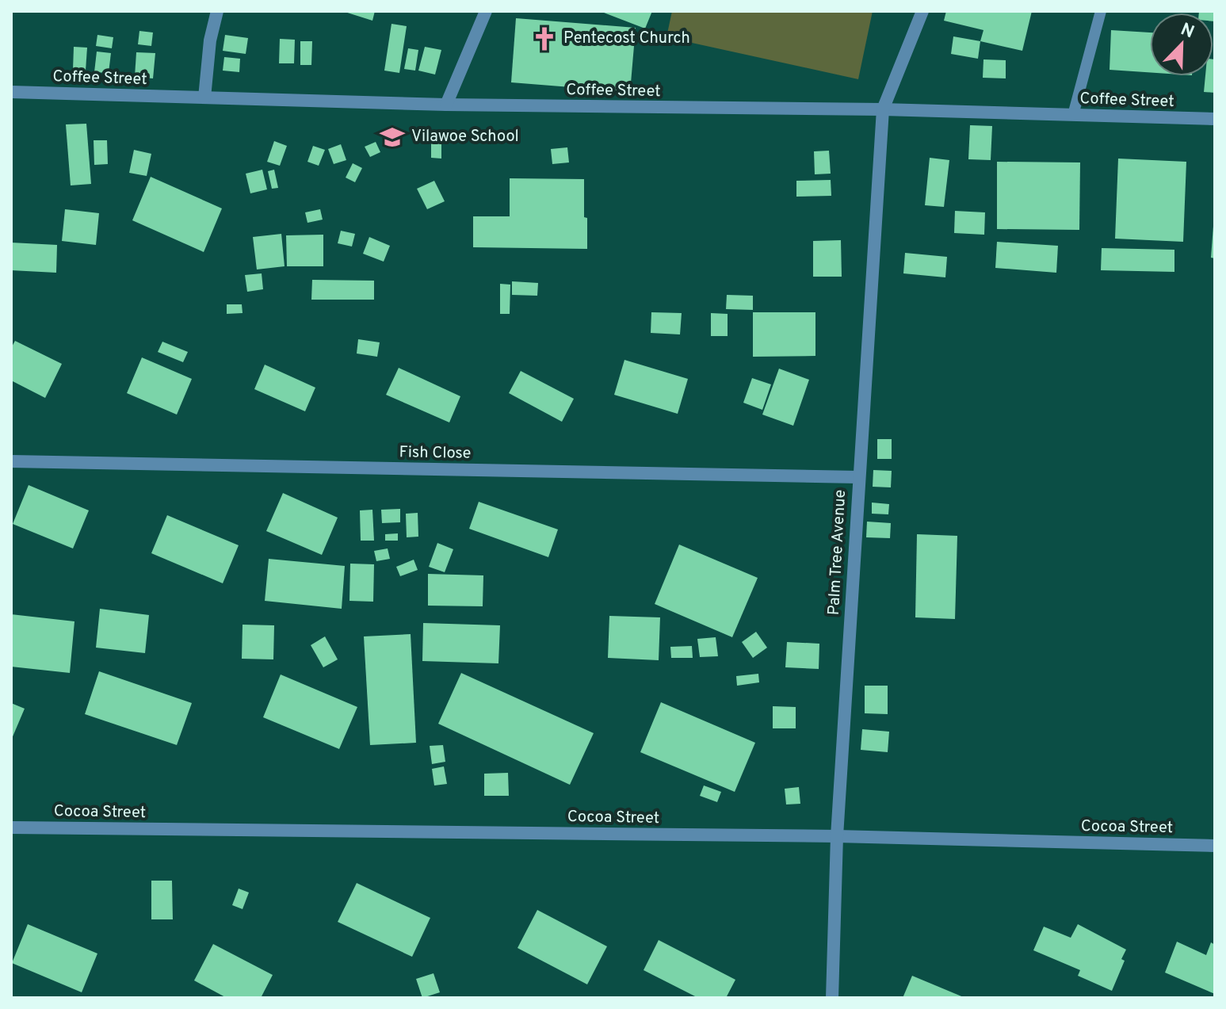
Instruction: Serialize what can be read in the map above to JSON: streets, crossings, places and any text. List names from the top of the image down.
{
  "streets": {
    "street": [
      "Coffee Street",
      "Fish Close",
      "Palm Tree Avenue",
      "Cocoa Street"
    ]
  },
  "crossings": [
    ["Coffee Street", "Palm Tree Avenue"],
    ["Fish Close", "Palm Tree Avenue"],
    ["Palm Tree Avenue", "Cocoa Street"]
  ],
  "places": {
    "church": ["Pentecost Church"],
    "school or university": ["Vilawoe School"]
  },
  "north": "top right"
}
